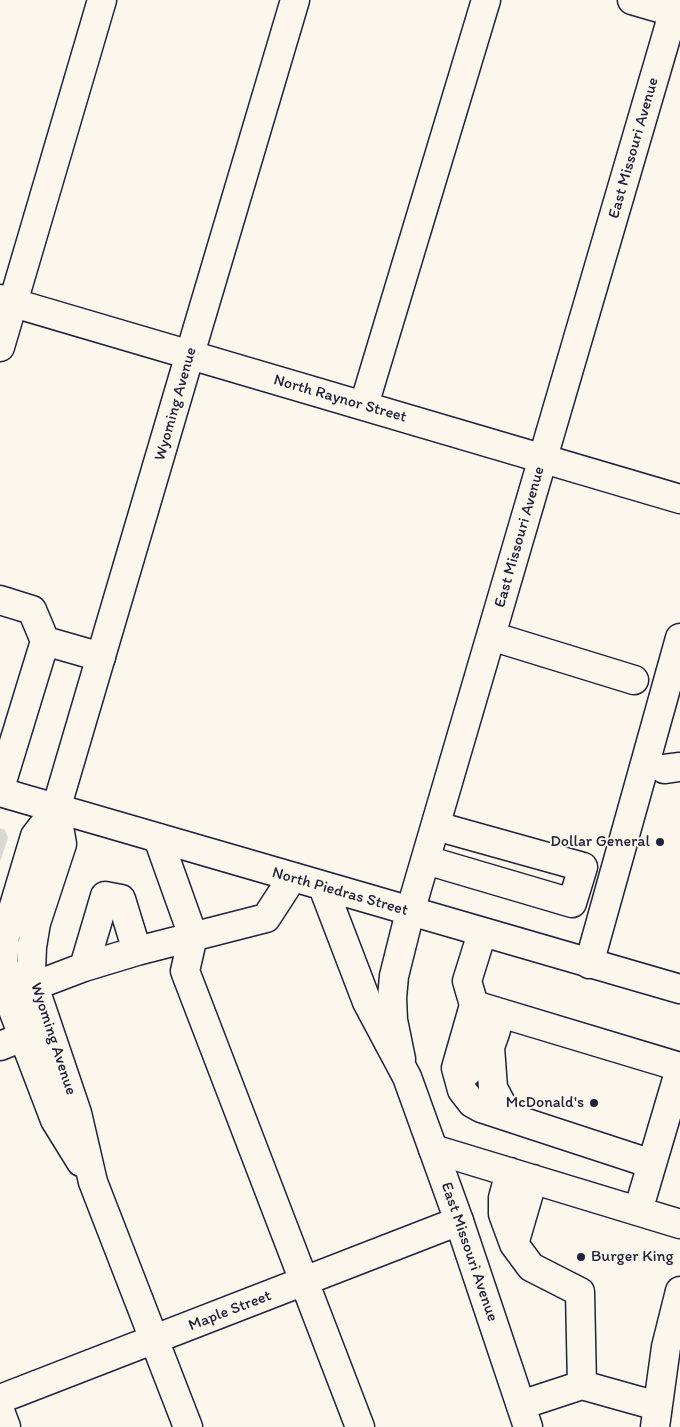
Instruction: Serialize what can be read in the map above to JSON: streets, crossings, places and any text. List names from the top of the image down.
{
  "streets": {
    "street": [
      "East Missouri Avenue",
      "North Raynor Street",
      "Wyoming Avenue",
      "North Piedras Street",
      "Maple Street"
    ]
  },
  "crossings": [
    ["East Missouri Avenue", "North Raynor Street"],
    ["East Missouri Avenue", "North Piedras Street"],
    ["East Missouri Avenue", "Maple Street"],
    ["North Raynor Street", "Wyoming Avenue"],
    ["Wyoming Avenue", "North Piedras Street"],
    ["Wyoming Avenue", "Maple Street"]
  ],
  "places": ["Dollar General", "McDonald's", "Burger King"]
}
